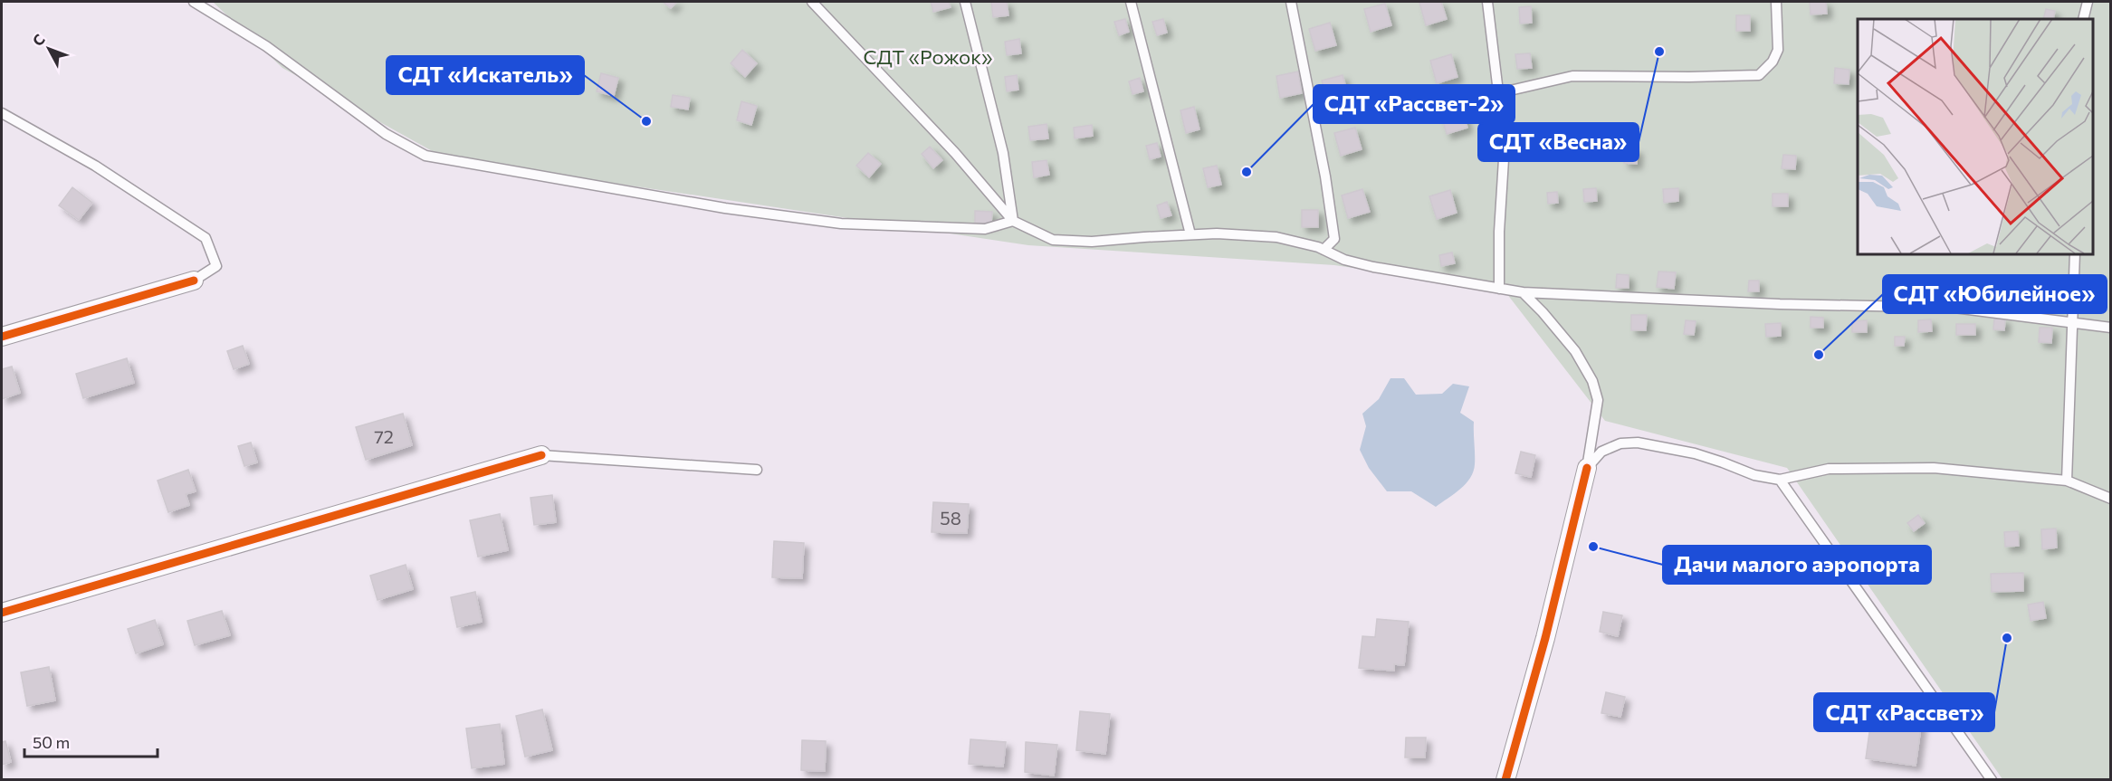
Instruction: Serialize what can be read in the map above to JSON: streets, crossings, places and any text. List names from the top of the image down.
{
  "parks": ["СДТ «Рожок»"],
  "places": [
    "СДТ «Весна»",
    "СДТ «Искатель»",
    "СДТ «Рассвет-2»",
    "СДТ «Юбилейное»",
    "Дачи малого аэропорта",
    "СДТ «Рассвет»"
  ],
  "house_numbers": ["72", "58"],
  "scale_bar": "50 m",
  "north": "top left"
}
